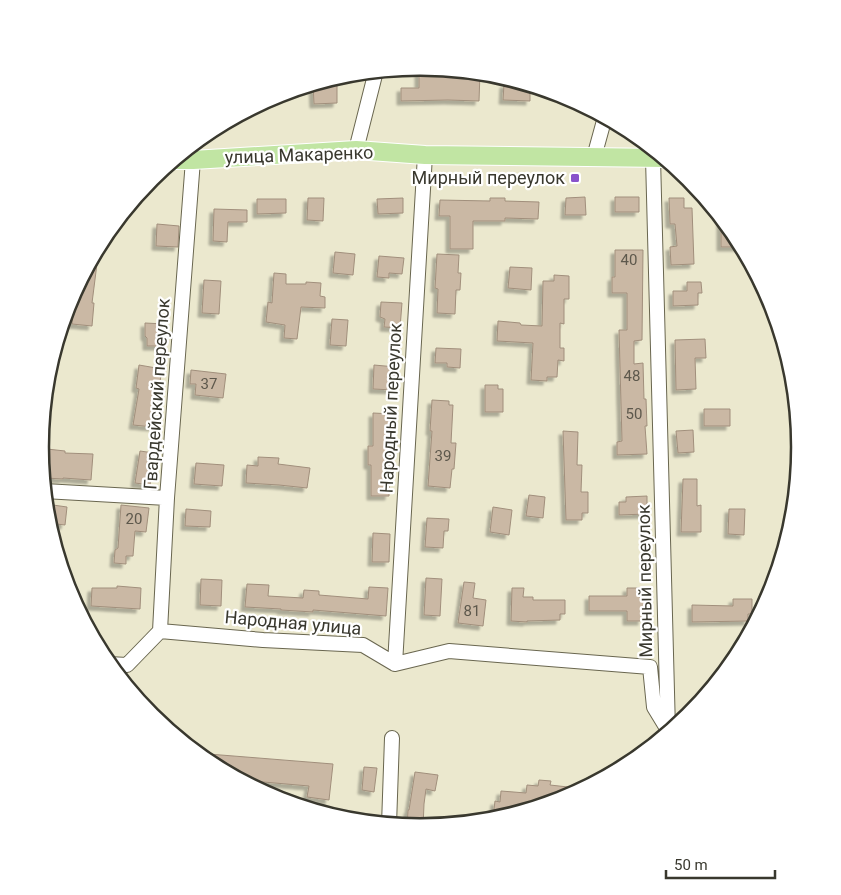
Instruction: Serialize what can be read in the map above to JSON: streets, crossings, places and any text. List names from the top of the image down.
{
  "streets": {
    "main road": ["улица Макаренко"],
    "street": [
      "Гвардейский переулок",
      "Народный переулок",
      "Мирный переулок",
      "Народная улица"
    ]
  },
  "crossings": [
    ["улица Макаренко", "Гвардейский переулок"],
    ["улица Макаренко", "Народный переулок"],
    ["Гвардейский переулок", "Народная улица"],
    ["Народный переулок", "Народная улица"]
  ],
  "places": {
    "transit": ["Мирный переулок"]
  },
  "house_numbers": [
    "40",
    "48",
    "37",
    "50",
    "39",
    "20",
    "81"
  ],
  "scale_bar": "50 m"
}
